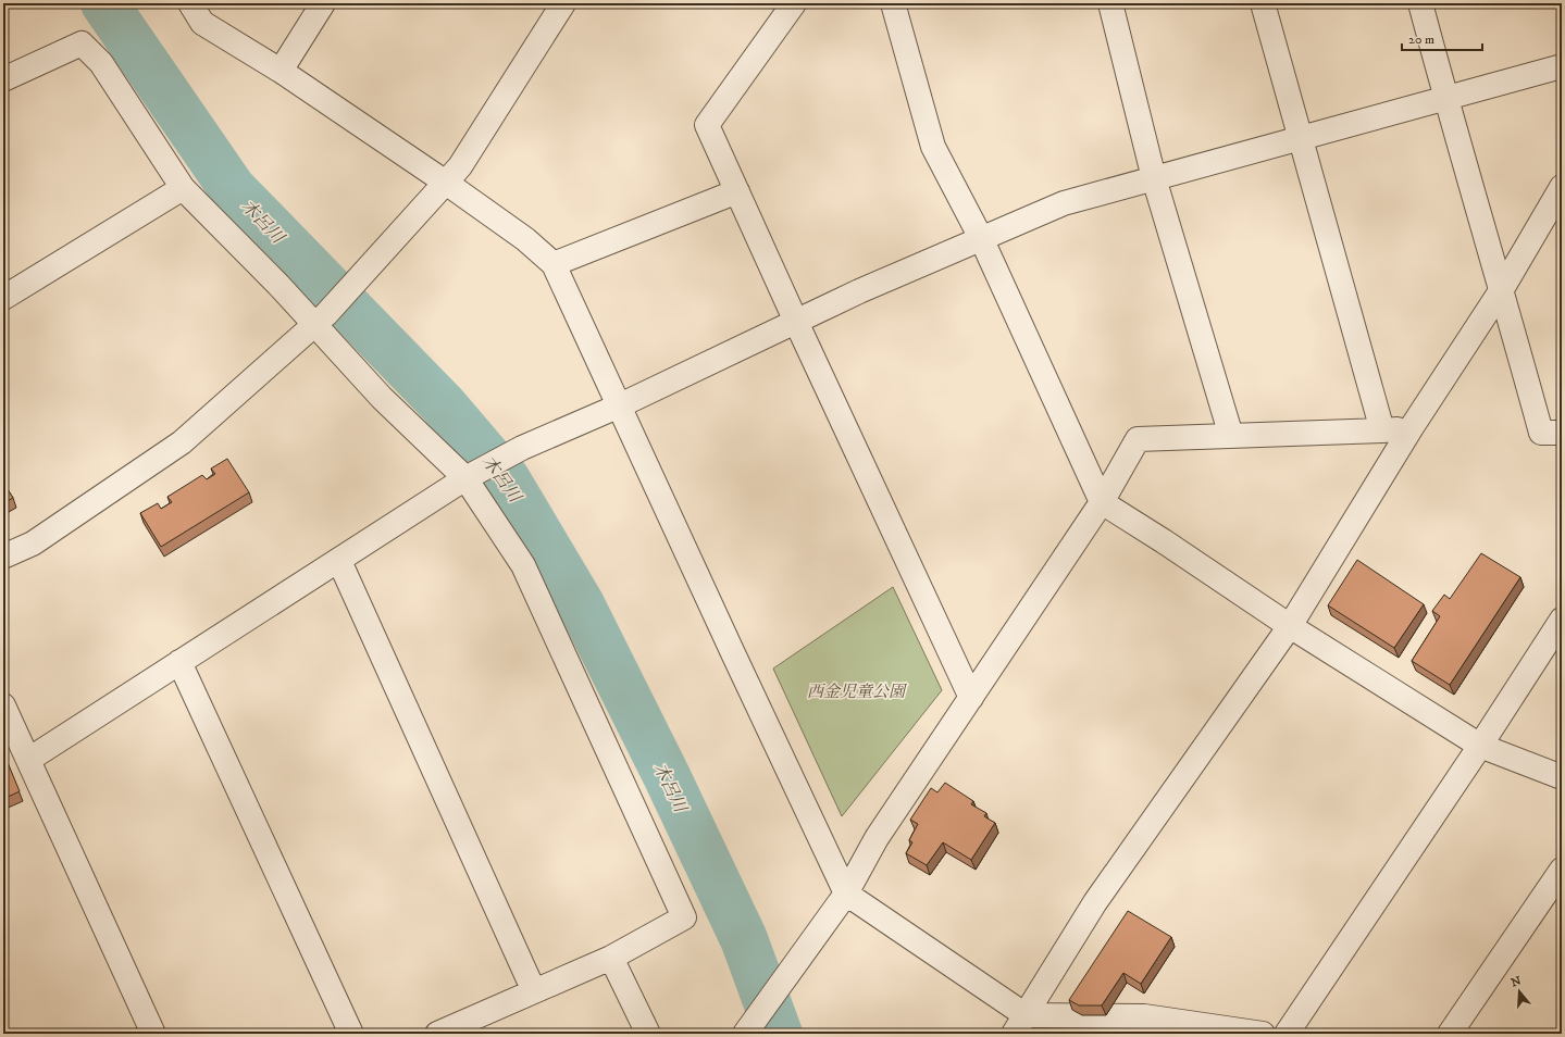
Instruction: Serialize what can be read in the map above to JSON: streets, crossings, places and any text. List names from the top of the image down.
{
  "water": ["木呂川"],
  "parks": ["西金児童公園"],
  "scale_bar": "20 m",
  "north": "top"
}
